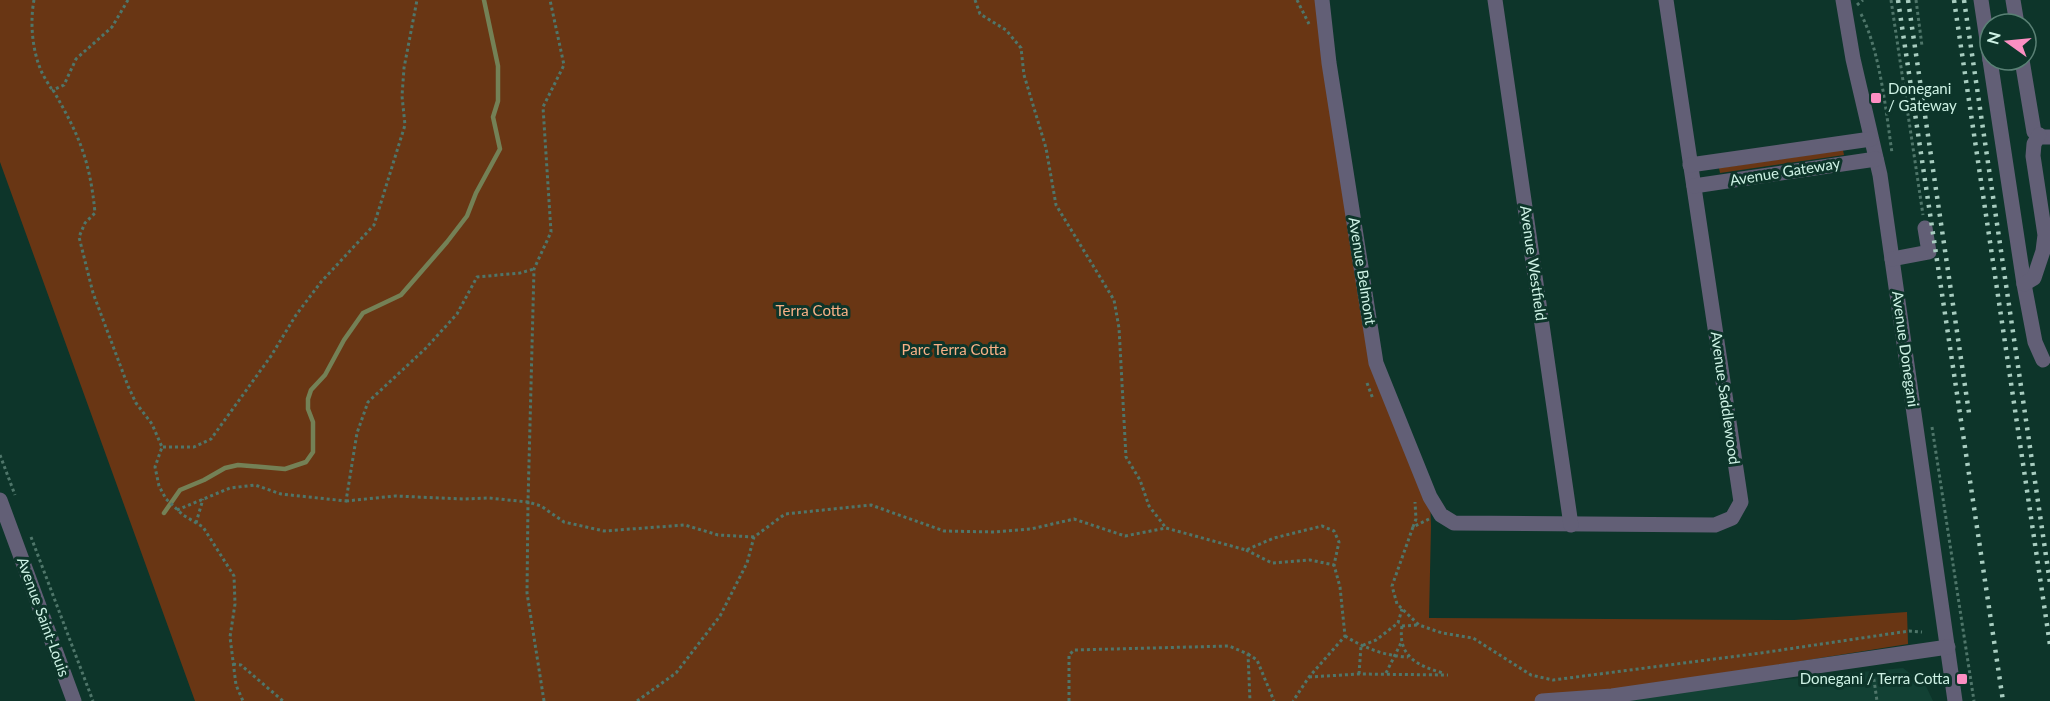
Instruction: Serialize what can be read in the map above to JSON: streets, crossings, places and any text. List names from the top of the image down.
{
  "streets": {
    "street": [
      "Avenue Gateway",
      "Avenue Westfield",
      "Avenue Belmont",
      "Avenue Donegani",
      "Avenue Saddlewood",
      "Avenue Saint-Louis"
    ]
  },
  "crossings": [
    ["Avenue Gateway", "Avenue Donegani"],
    ["Avenue Gateway", "Avenue Saddlewood"],
    ["Avenue Westfield", "Avenue Saddlewood"],
    ["Avenue Belmont", "Avenue Saddlewood"]
  ],
  "parks": ["Terra Cotta", "Parc Terra Cotta"],
  "places": {
    "transit": ["Donegani / Gateway", "Donegani / Terra Cotta"]
  },
  "north": "left"
}
